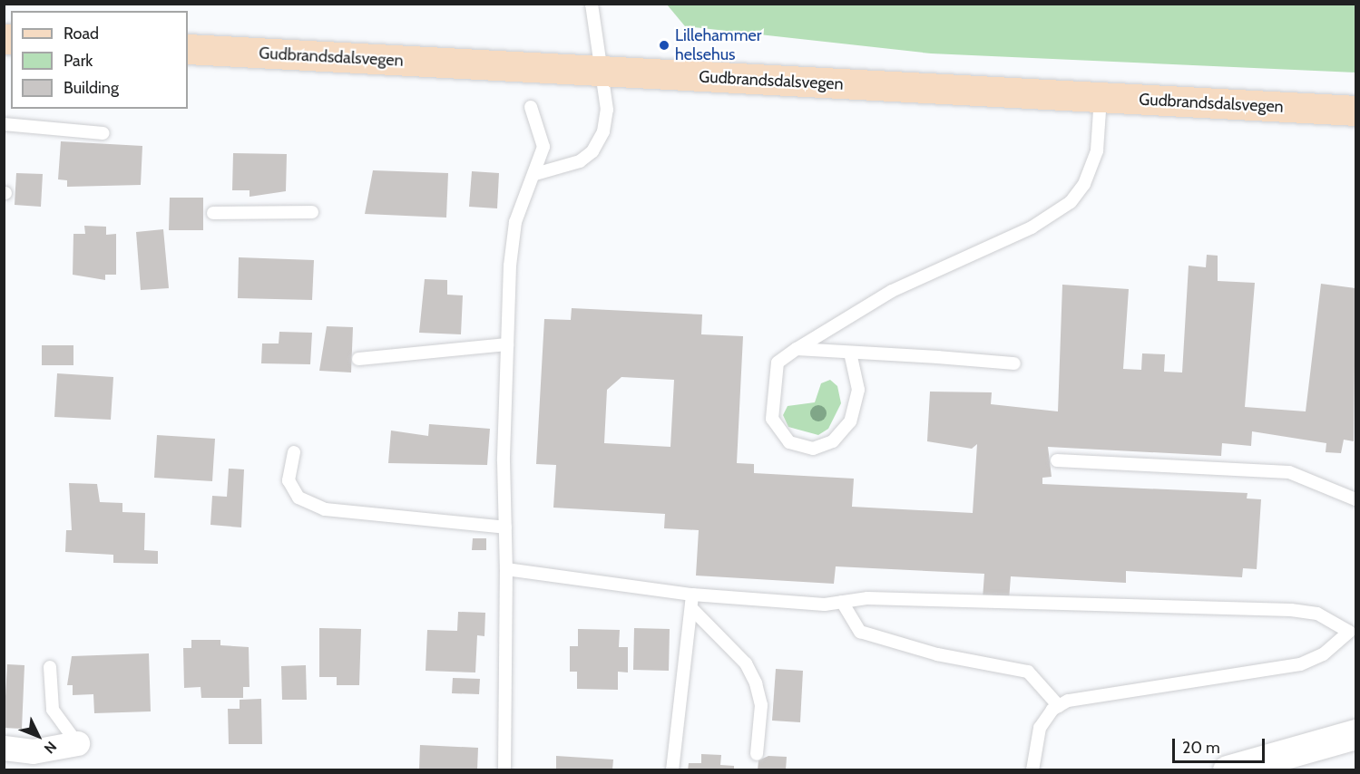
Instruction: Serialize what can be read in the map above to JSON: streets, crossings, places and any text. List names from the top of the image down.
{
  "streets": {
    "main road": ["Gudbrandsdalsvegen"]
  },
  "places": ["Lillehammer helsehus"],
  "legend": ["Road", "Park", "Building"],
  "scale_bar": "20 m",
  "north": "bottom right"
}
